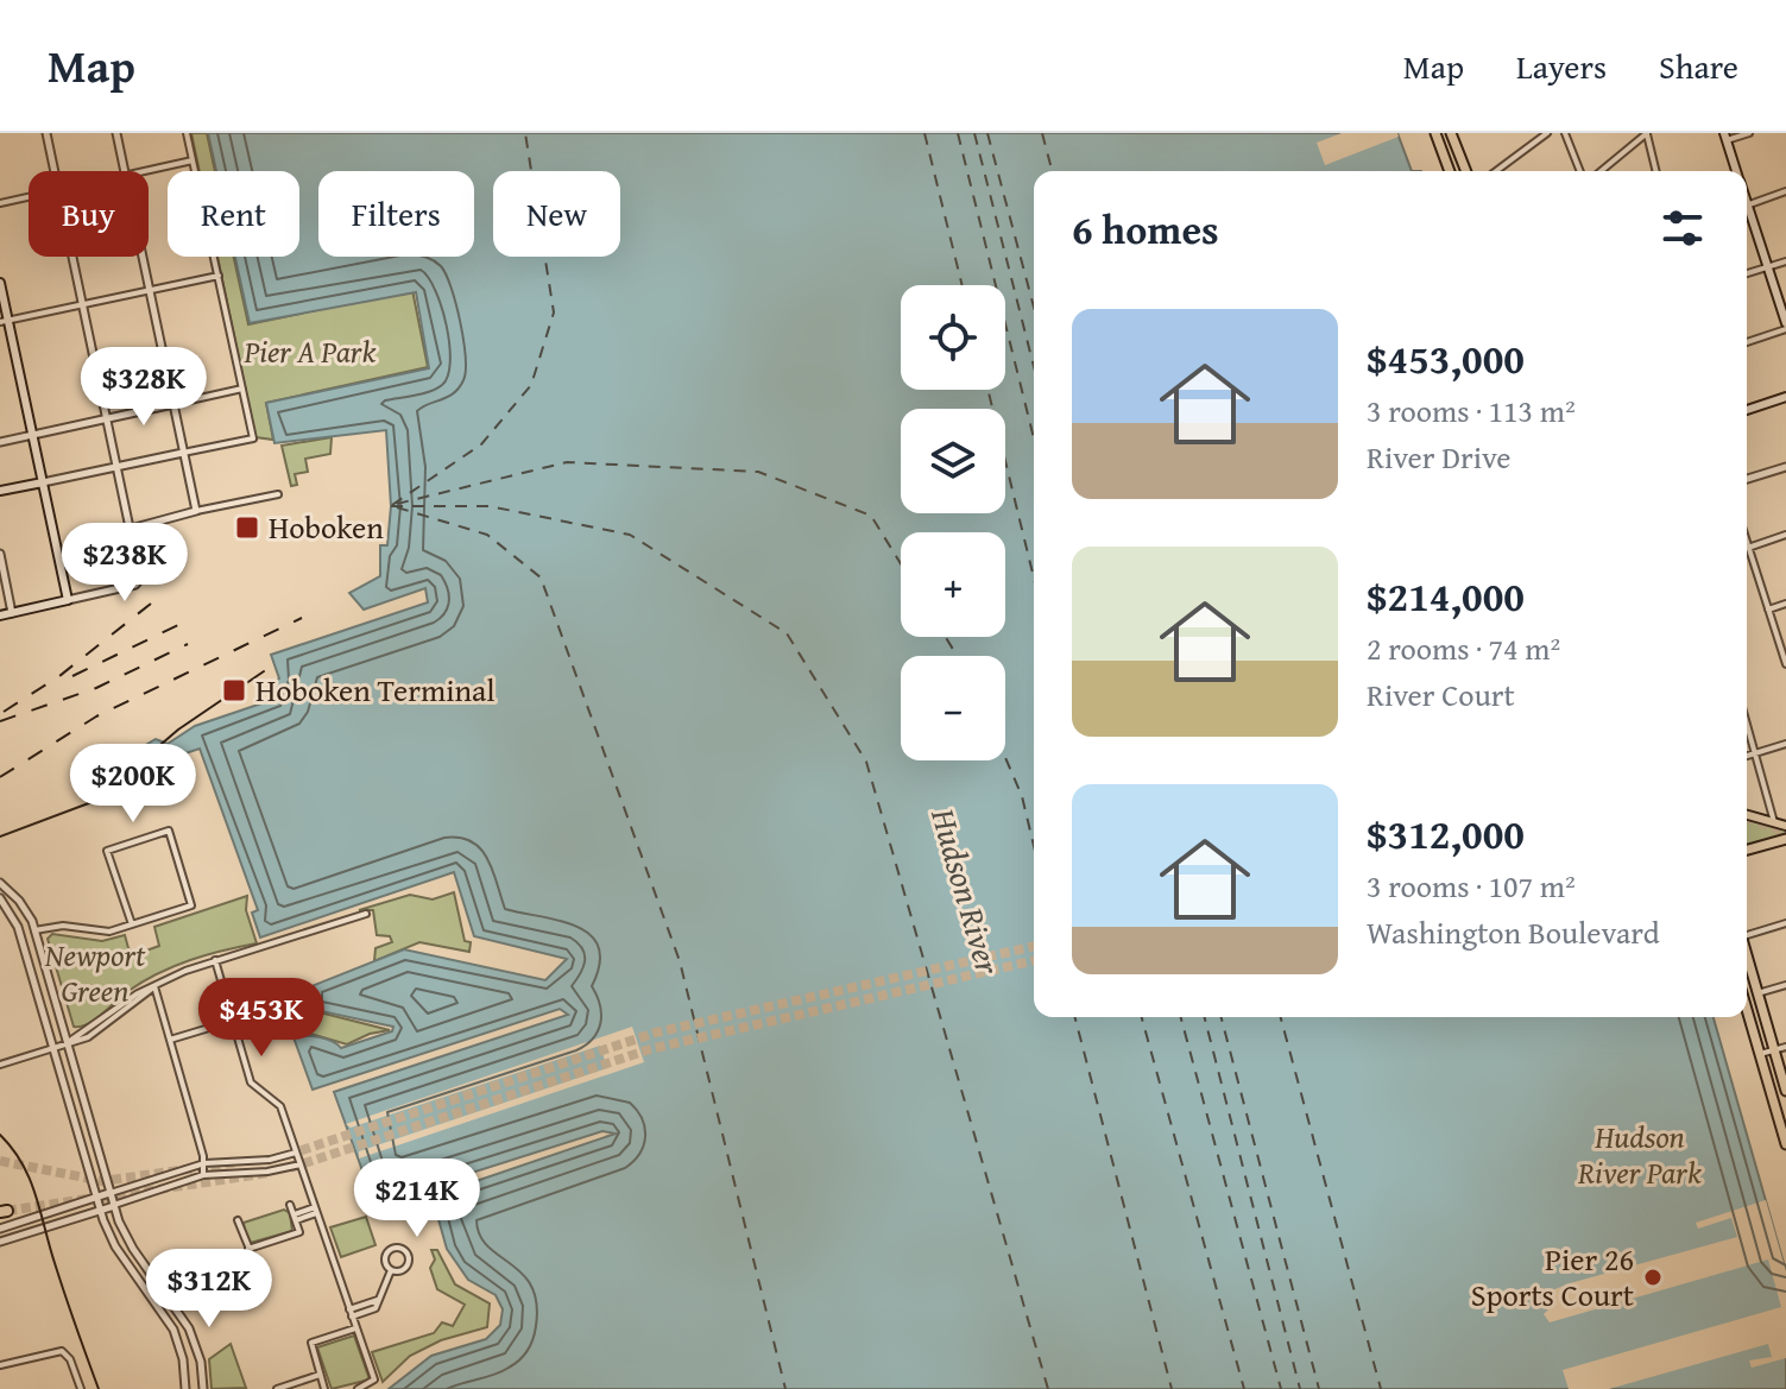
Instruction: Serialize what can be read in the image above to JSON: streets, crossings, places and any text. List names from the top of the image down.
{
  "water": ["Hudson River"],
  "parks": ["Pier A Park", "Newport Green", "Hudson River Park"],
  "places": {
    "transit": ["Hoboken", "Hoboken Terminal"],
    "other": ["Pier 26 Sports Court"]
  },
  "page": {
    "header": "Map",
    "nav": ["Map", "Layers", "Share"],
    "chip": [
      "Buy",
      "Rent",
      "Filters",
      "New"
    ],
    "heading": "6 homes",
    "map_buttons": ["+", "−"],
    "list": [
      {
        "name": "$453,000",
        "note": "3 rooms · 113 m² · River Drive"
      },
      {
        "name": "$214,000",
        "note": "2 rooms · 74 m² · River Court"
      },
      {
        "name": "$312,000",
        "note": "3 rooms · 107 m² · Washington Boulevard"
      }
    ],
    "price": [
      "$328K",
      "$238K",
      "$200K",
      "$453K",
      "$214K",
      "$312K"
    ]
  }
}
